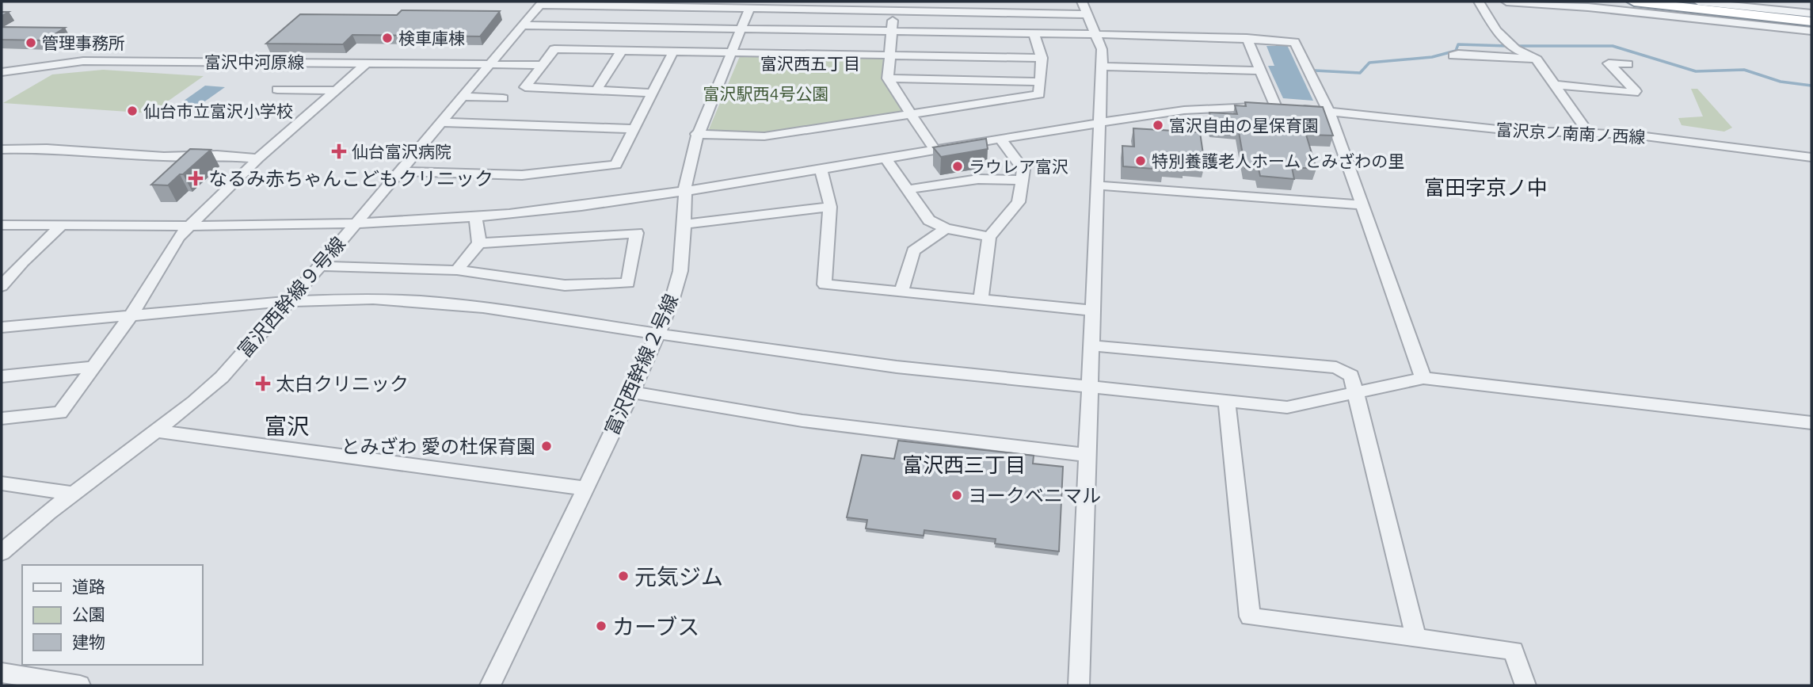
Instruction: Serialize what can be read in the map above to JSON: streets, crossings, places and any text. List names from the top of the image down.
{
  "streets": {
    "street": [
      "富沢中河原線",
      "富沢京ノ南南ノ西線",
      "富沢西幹線９号線",
      "富沢西幹線２号線"
    ]
  },
  "crossings": [
    ["富沢中河原線", "富沢西幹線９号線"],
    ["富沢京ノ南南ノ西線", "富沢西幹線９号線"],
    ["富沢京ノ南南ノ西線", "富沢西幹線２号線"]
  ],
  "districts": [
    "富沢西五丁目",
    "富田字京ノ中",
    "富沢",
    "富沢西三丁目"
  ],
  "parks": ["富沢駅西4号公園"],
  "places": {
    "other": [
      "検車庫棟",
      "管理事務所",
      "仙台市立富沢小学校",
      "富沢自由の星保育園",
      "特別養護老人ホーム とみざわの里",
      "ラウレア富沢",
      "とみざわ 愛の杜保育園",
      "ヨークベニマル",
      "元気ジム",
      "カーブス"
    ],
    "health": ["仙台富沢病院", "なるみ赤ちゃんこどもクリニック", "太白クリニック"]
  },
  "legend": ["道路", "公園", "建物"]
}
